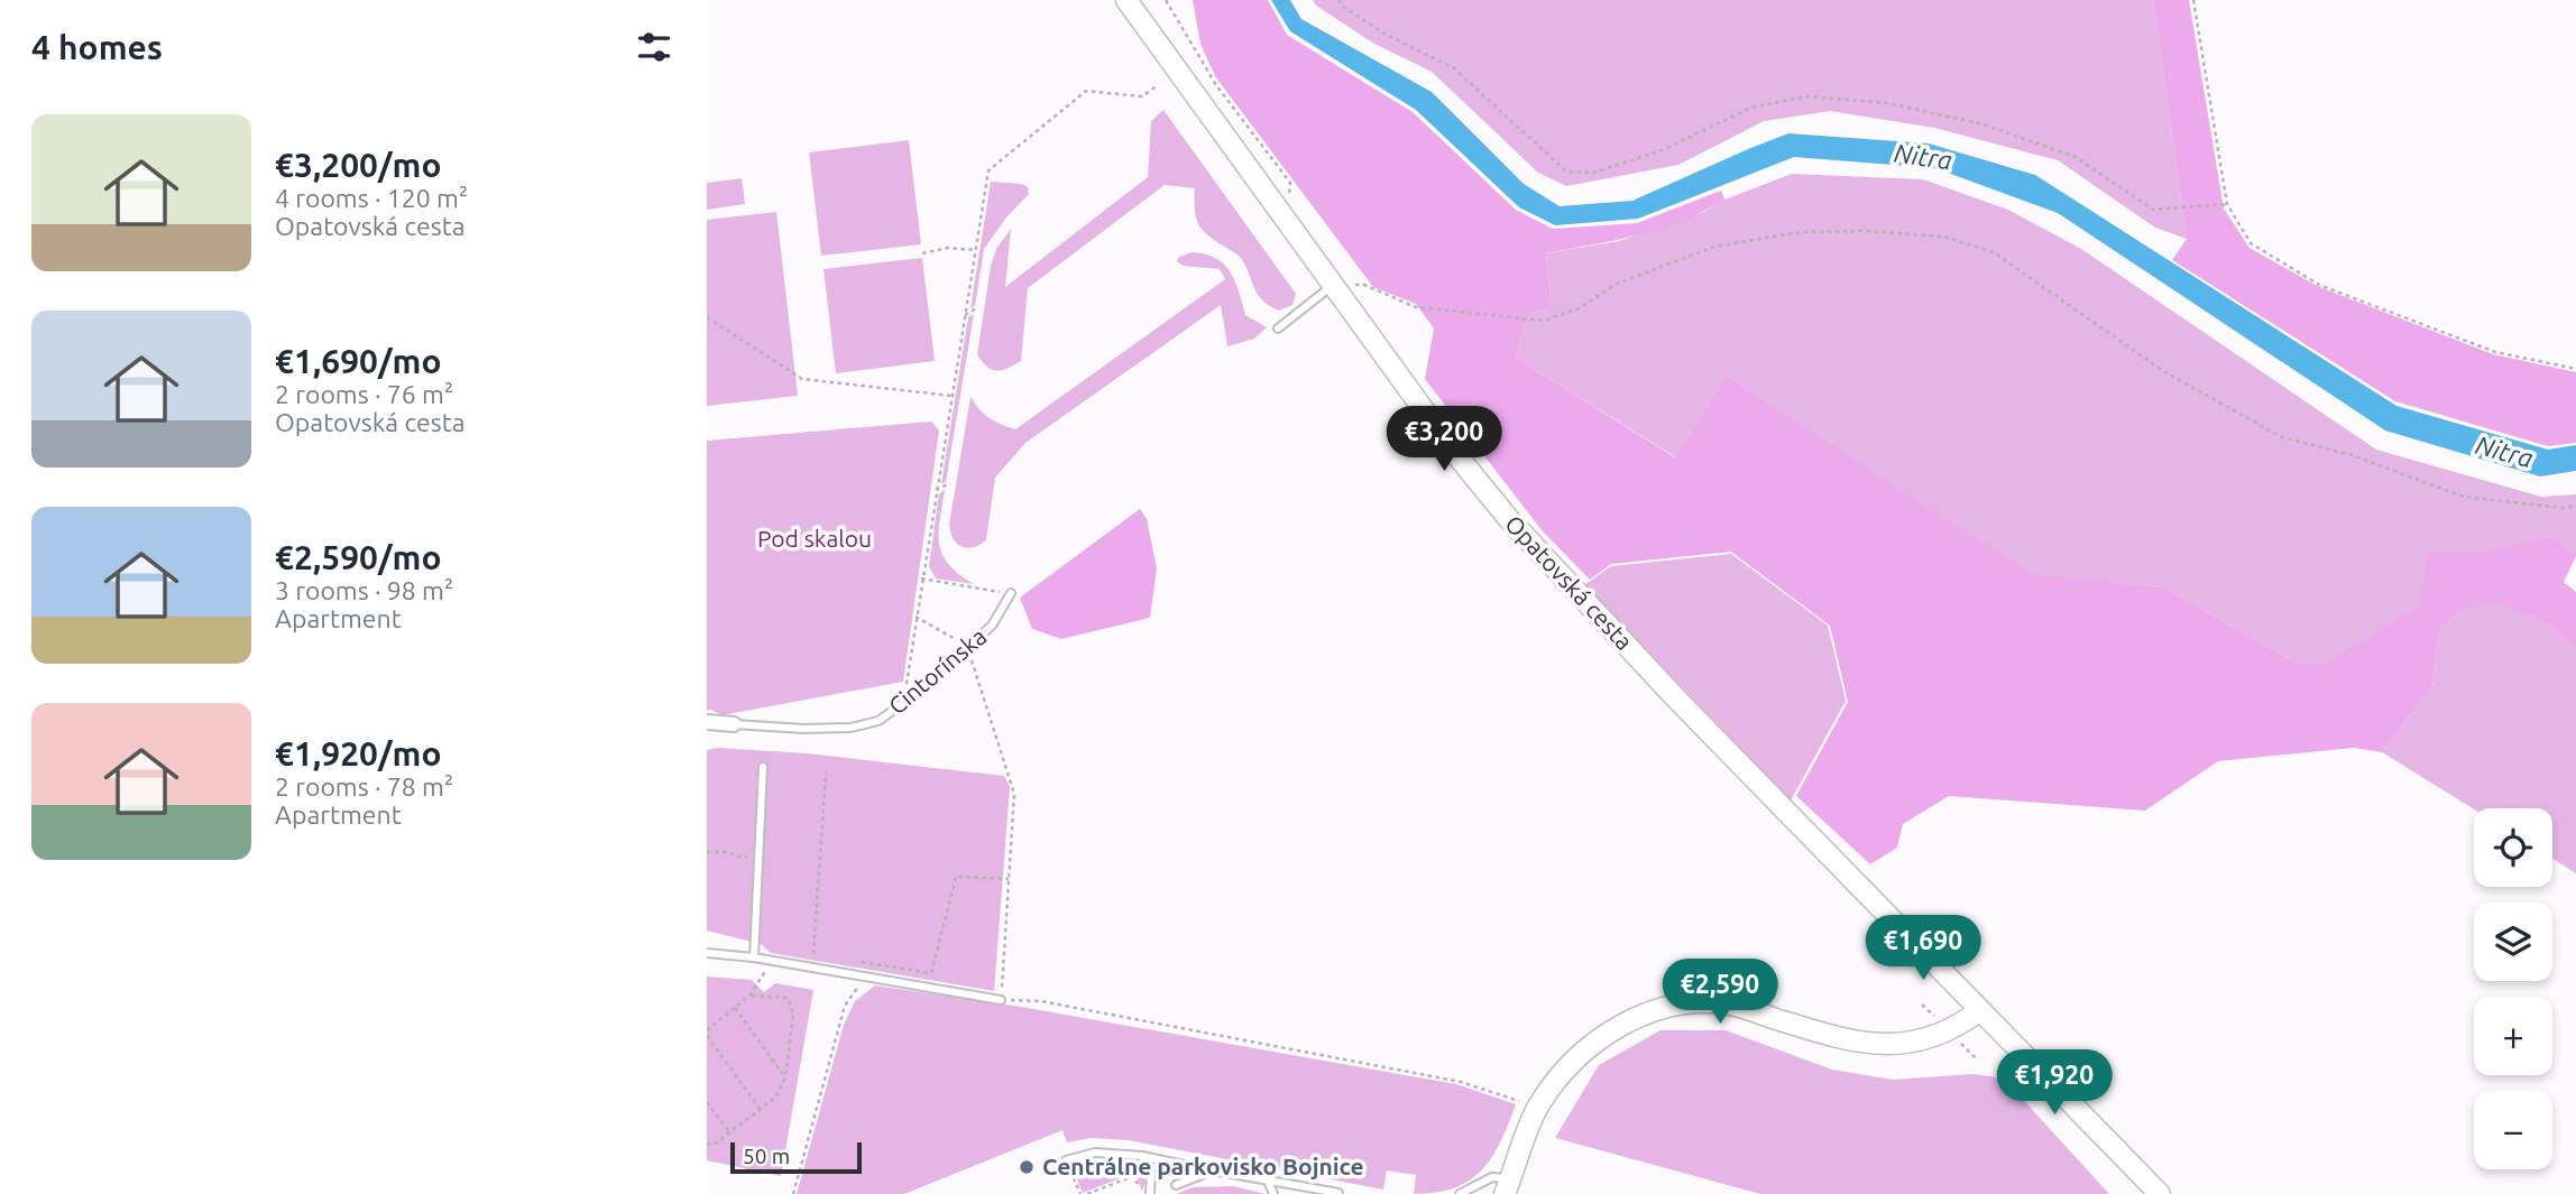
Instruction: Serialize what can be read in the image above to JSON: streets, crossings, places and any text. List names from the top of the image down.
{
  "streets": {
    "street": ["Opatovská cesta", "Cintorínska"]
  },
  "water": ["Nitra"],
  "parks": ["Pod skalou"],
  "places": ["Centrálne parkovisko Bojnice"],
  "scale_bar": "50 m",
  "page": {
    "heading": "4 homes",
    "list": [
      {
        "name": "€3,200/mo",
        "note": "4 rooms · 120 m² · Opatovská cesta"
      },
      {
        "name": "€1,690/mo",
        "note": "2 rooms · 76 m² · Opatovská cesta"
      },
      {
        "name": "€2,590/mo",
        "note": "3 rooms · 98 m² · Apartment"
      },
      {
        "name": "€1,920/mo",
        "note": "2 rooms · 78 m² · Apartment"
      }
    ],
    "price": [
      "€3,200",
      "€1,690",
      "€2,590",
      "€1,920"
    ],
    "map_buttons": ["+", "−"],
    "scale": "50 m"
  }
}
